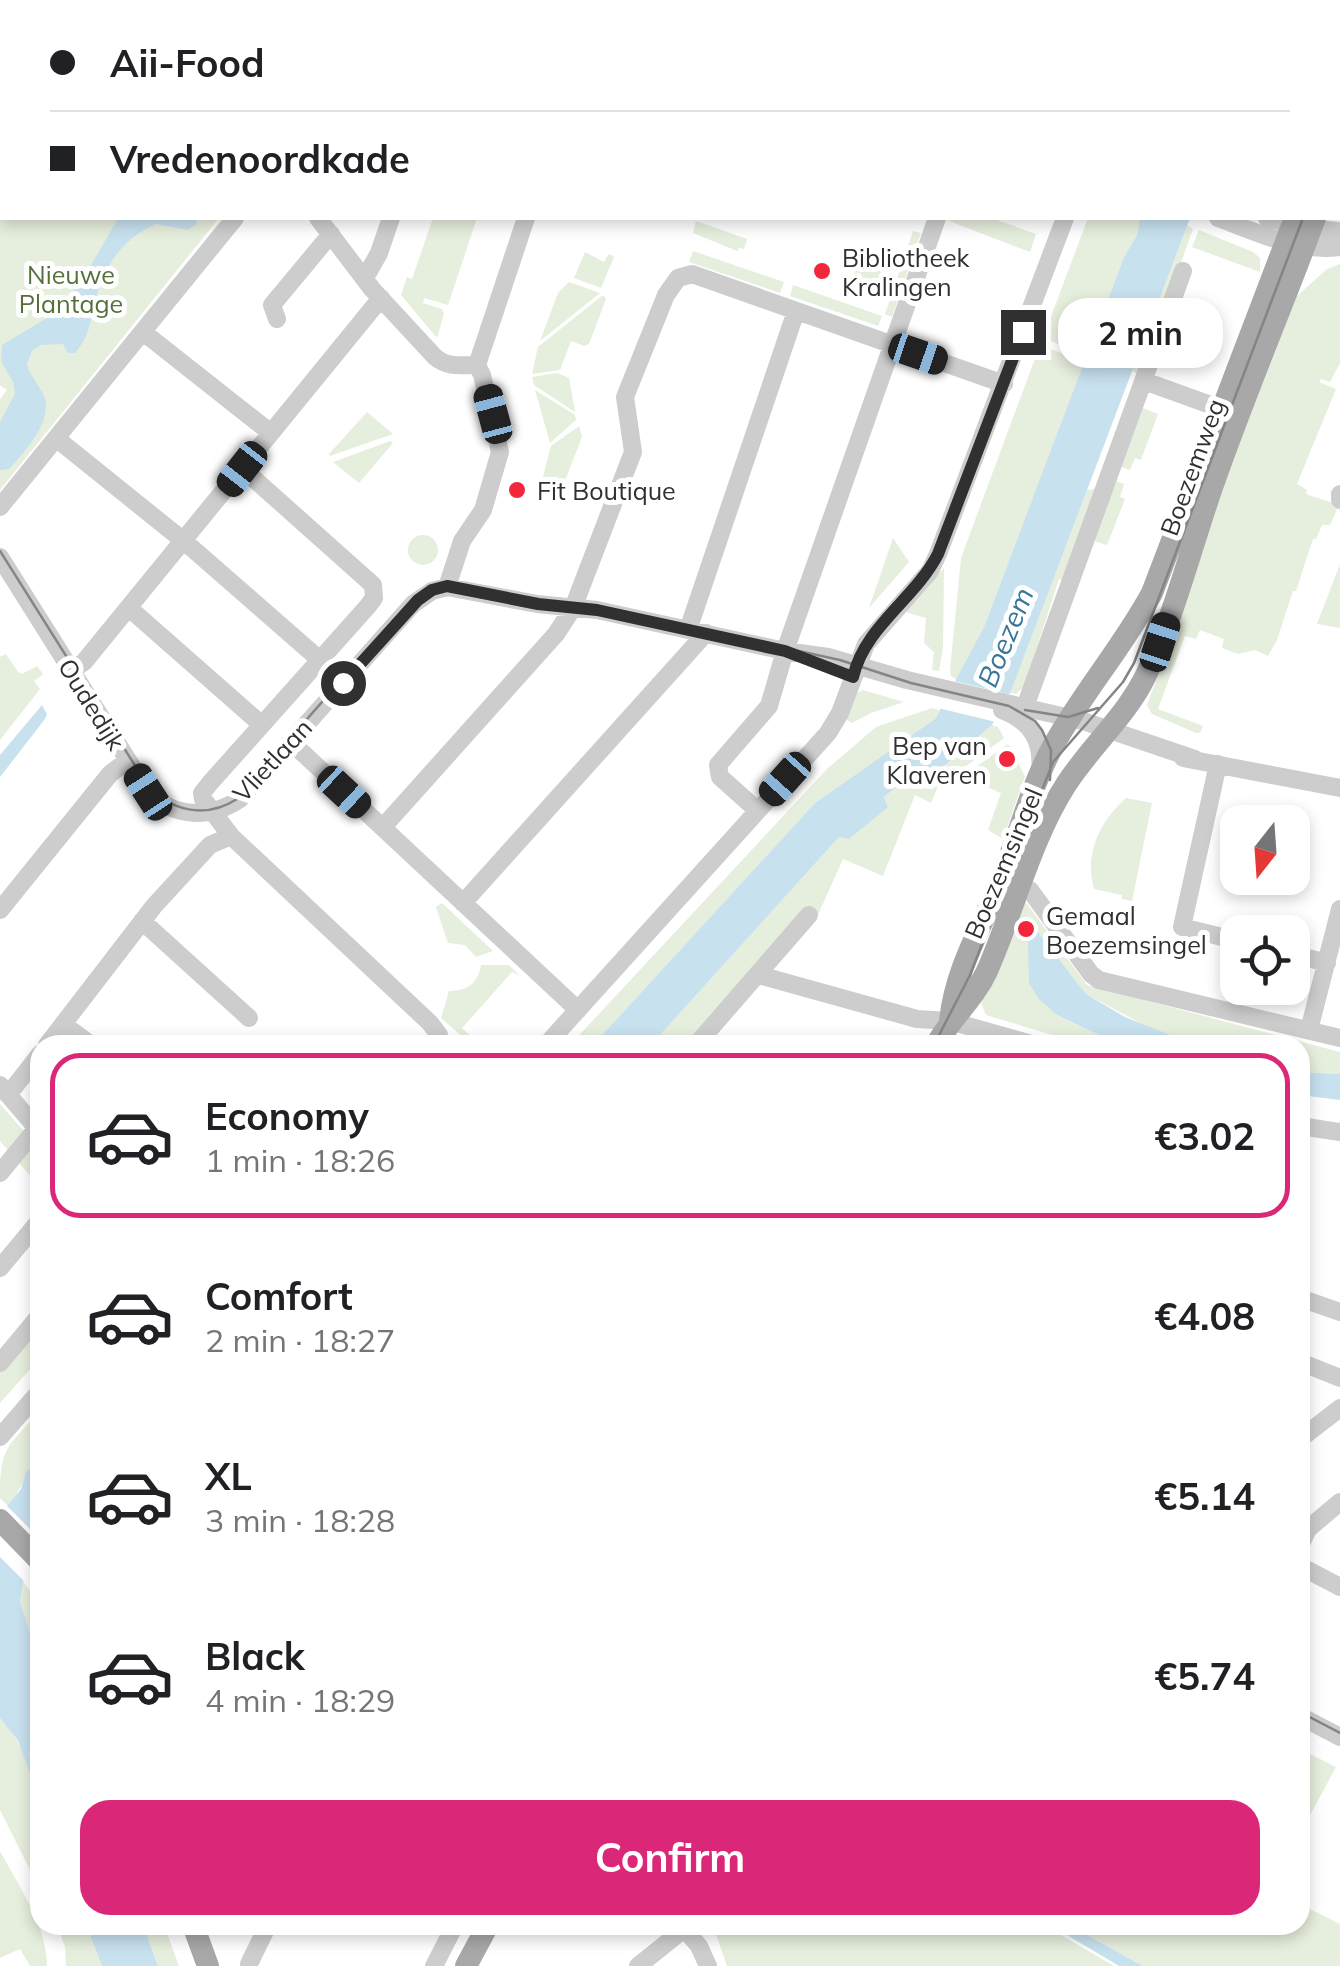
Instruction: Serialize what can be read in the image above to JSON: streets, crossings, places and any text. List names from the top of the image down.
{
  "streets": {
    "main road": ["Boezemweg", "Boezemsingel"],
    "street": ["Oudedijk", "Vlietlaan"]
  },
  "crossings": [
    ["Boezemweg", "Boezemsingel"],
    ["Oudedijk", "Vlietlaan"]
  ],
  "water": ["Boezem"],
  "parks": ["Nieuwe Plantage"],
  "places": [
    "Bibliotheek Kralingen",
    "Fit Boutique",
    "Bep van Klaveren",
    "Gemaal Boezemsingel"
  ],
  "north": "bottom",
  "page": {
    "banner": ["Aii-Food", "Vredenoordkade"],
    "bubble": "2 min",
    "list": [
      {
        "name": "Economy",
        "note": "1 min · 18:26",
        "value": "€3.02"
      },
      {
        "name": "Comfort",
        "note": "2 min · 18:27",
        "value": "€4.08"
      },
      {
        "name": "XL",
        "note": "3 min · 18:28",
        "value": "€5.14"
      },
      {
        "name": "Black",
        "note": "4 min · 18:29",
        "value": "€5.74"
      }
    ],
    "buttons": "Confirm"
  }
}
